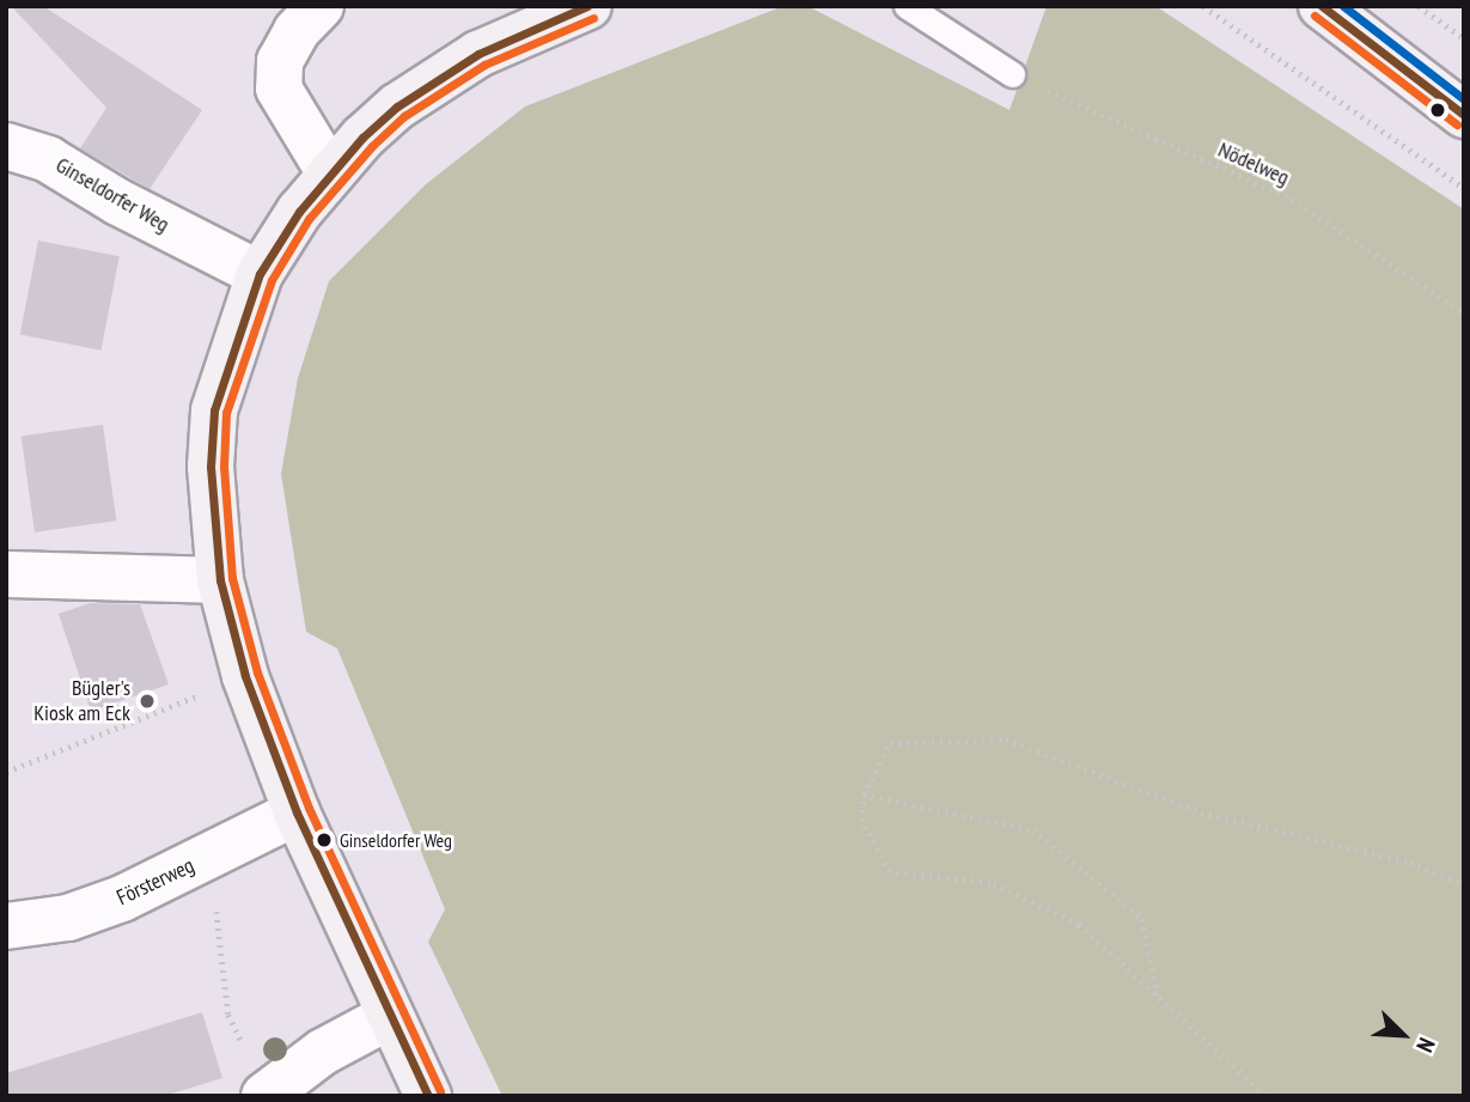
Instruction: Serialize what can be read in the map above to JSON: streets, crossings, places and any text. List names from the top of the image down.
{
  "streets": {
    "street": ["Ginseldorfer Weg", "Försterweg"],
    "path": ["Nödelweg"]
  },
  "places": ["Bügler's Kiosk am Eck", "Ginseldorfer Weg"],
  "north": "bottom right"
}
